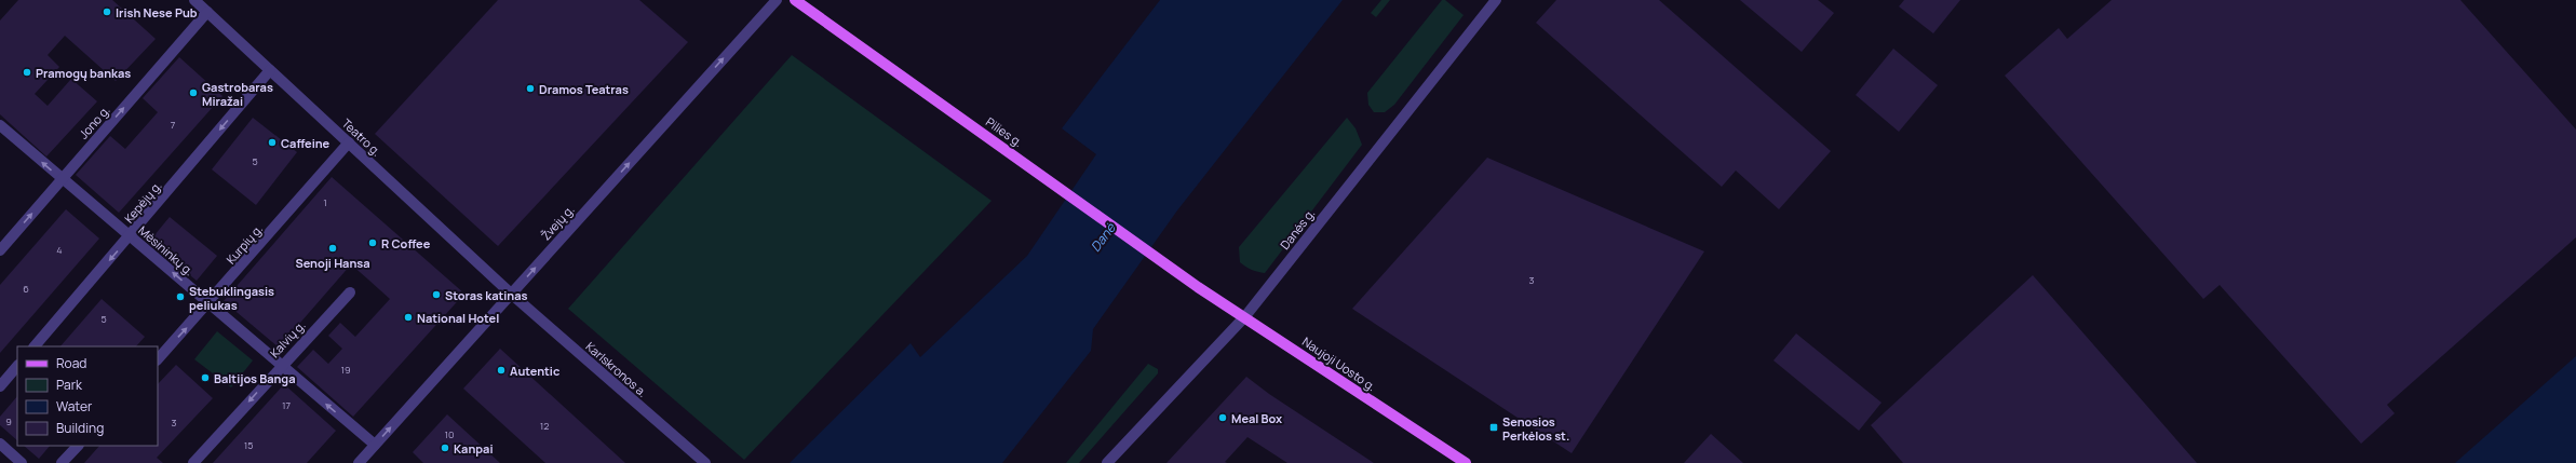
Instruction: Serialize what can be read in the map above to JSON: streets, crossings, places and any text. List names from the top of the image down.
{
  "streets": {
    "main road": ["Pilies g.", "Naujoji Uosto g."],
    "street": [
      "Jono g.",
      "Teatro g.",
      "Kepėjų g.",
      "Žvejų g.",
      "Danės g.",
      "Kurpių g.",
      "Mėsininkų g.",
      "Kalvių g.",
      "Karlskronos a."
    ]
  },
  "crossings": [
    ["Jono g.", "Teatro g."],
    ["Jono g.", "Mėsininkų g."],
    ["Pilies g.", "Naujoji Uosto g."],
    ["Teatro g.", "Kepėjų g."],
    ["Teatro g.", "Žvejų g."],
    ["Teatro g.", "Kurpių g."],
    ["Teatro g.", "Karlskronos a."],
    ["Kepėjų g.", "Mėsininkų g."],
    ["Žvejų g.", "Mėsininkų g."],
    ["Žvejų g.", "Karlskronos a."],
    ["Danės g.", "Naujoji Uosto g."],
    ["Kurpių g.", "Mėsininkų g."],
    ["Mėsininkų g.", "Kalvių g."]
  ],
  "one_way": [
    "Jono g.",
    "Kepėjų g.",
    "Žvejų g.",
    "Mėsininkų g.",
    "Kalvių g."
  ],
  "water": ["Danė"],
  "places": {
    "other": [
      "Irish Nese Pub",
      "Pramogų bankas",
      "Dramos Teatras",
      "Gastrobaras Miražai",
      "Caffeine",
      "R Coffee",
      "Senoji Hansa",
      "Storas katinas",
      "Stebuklingasis peliukas",
      "National Hotel",
      "Autentic",
      "Baltijos Banga",
      "Meal Box",
      "Kanpai"
    ],
    "transit": ["Senosios Perkėlos st."]
  },
  "house_numbers": [
    "7",
    "5",
    "1",
    "4",
    "3",
    "6",
    "5",
    "19",
    "17",
    "9",
    "3",
    "12",
    "10",
    "15"
  ],
  "legend": [
    "Road",
    "Park",
    "Water",
    "Building"
  ]
}
